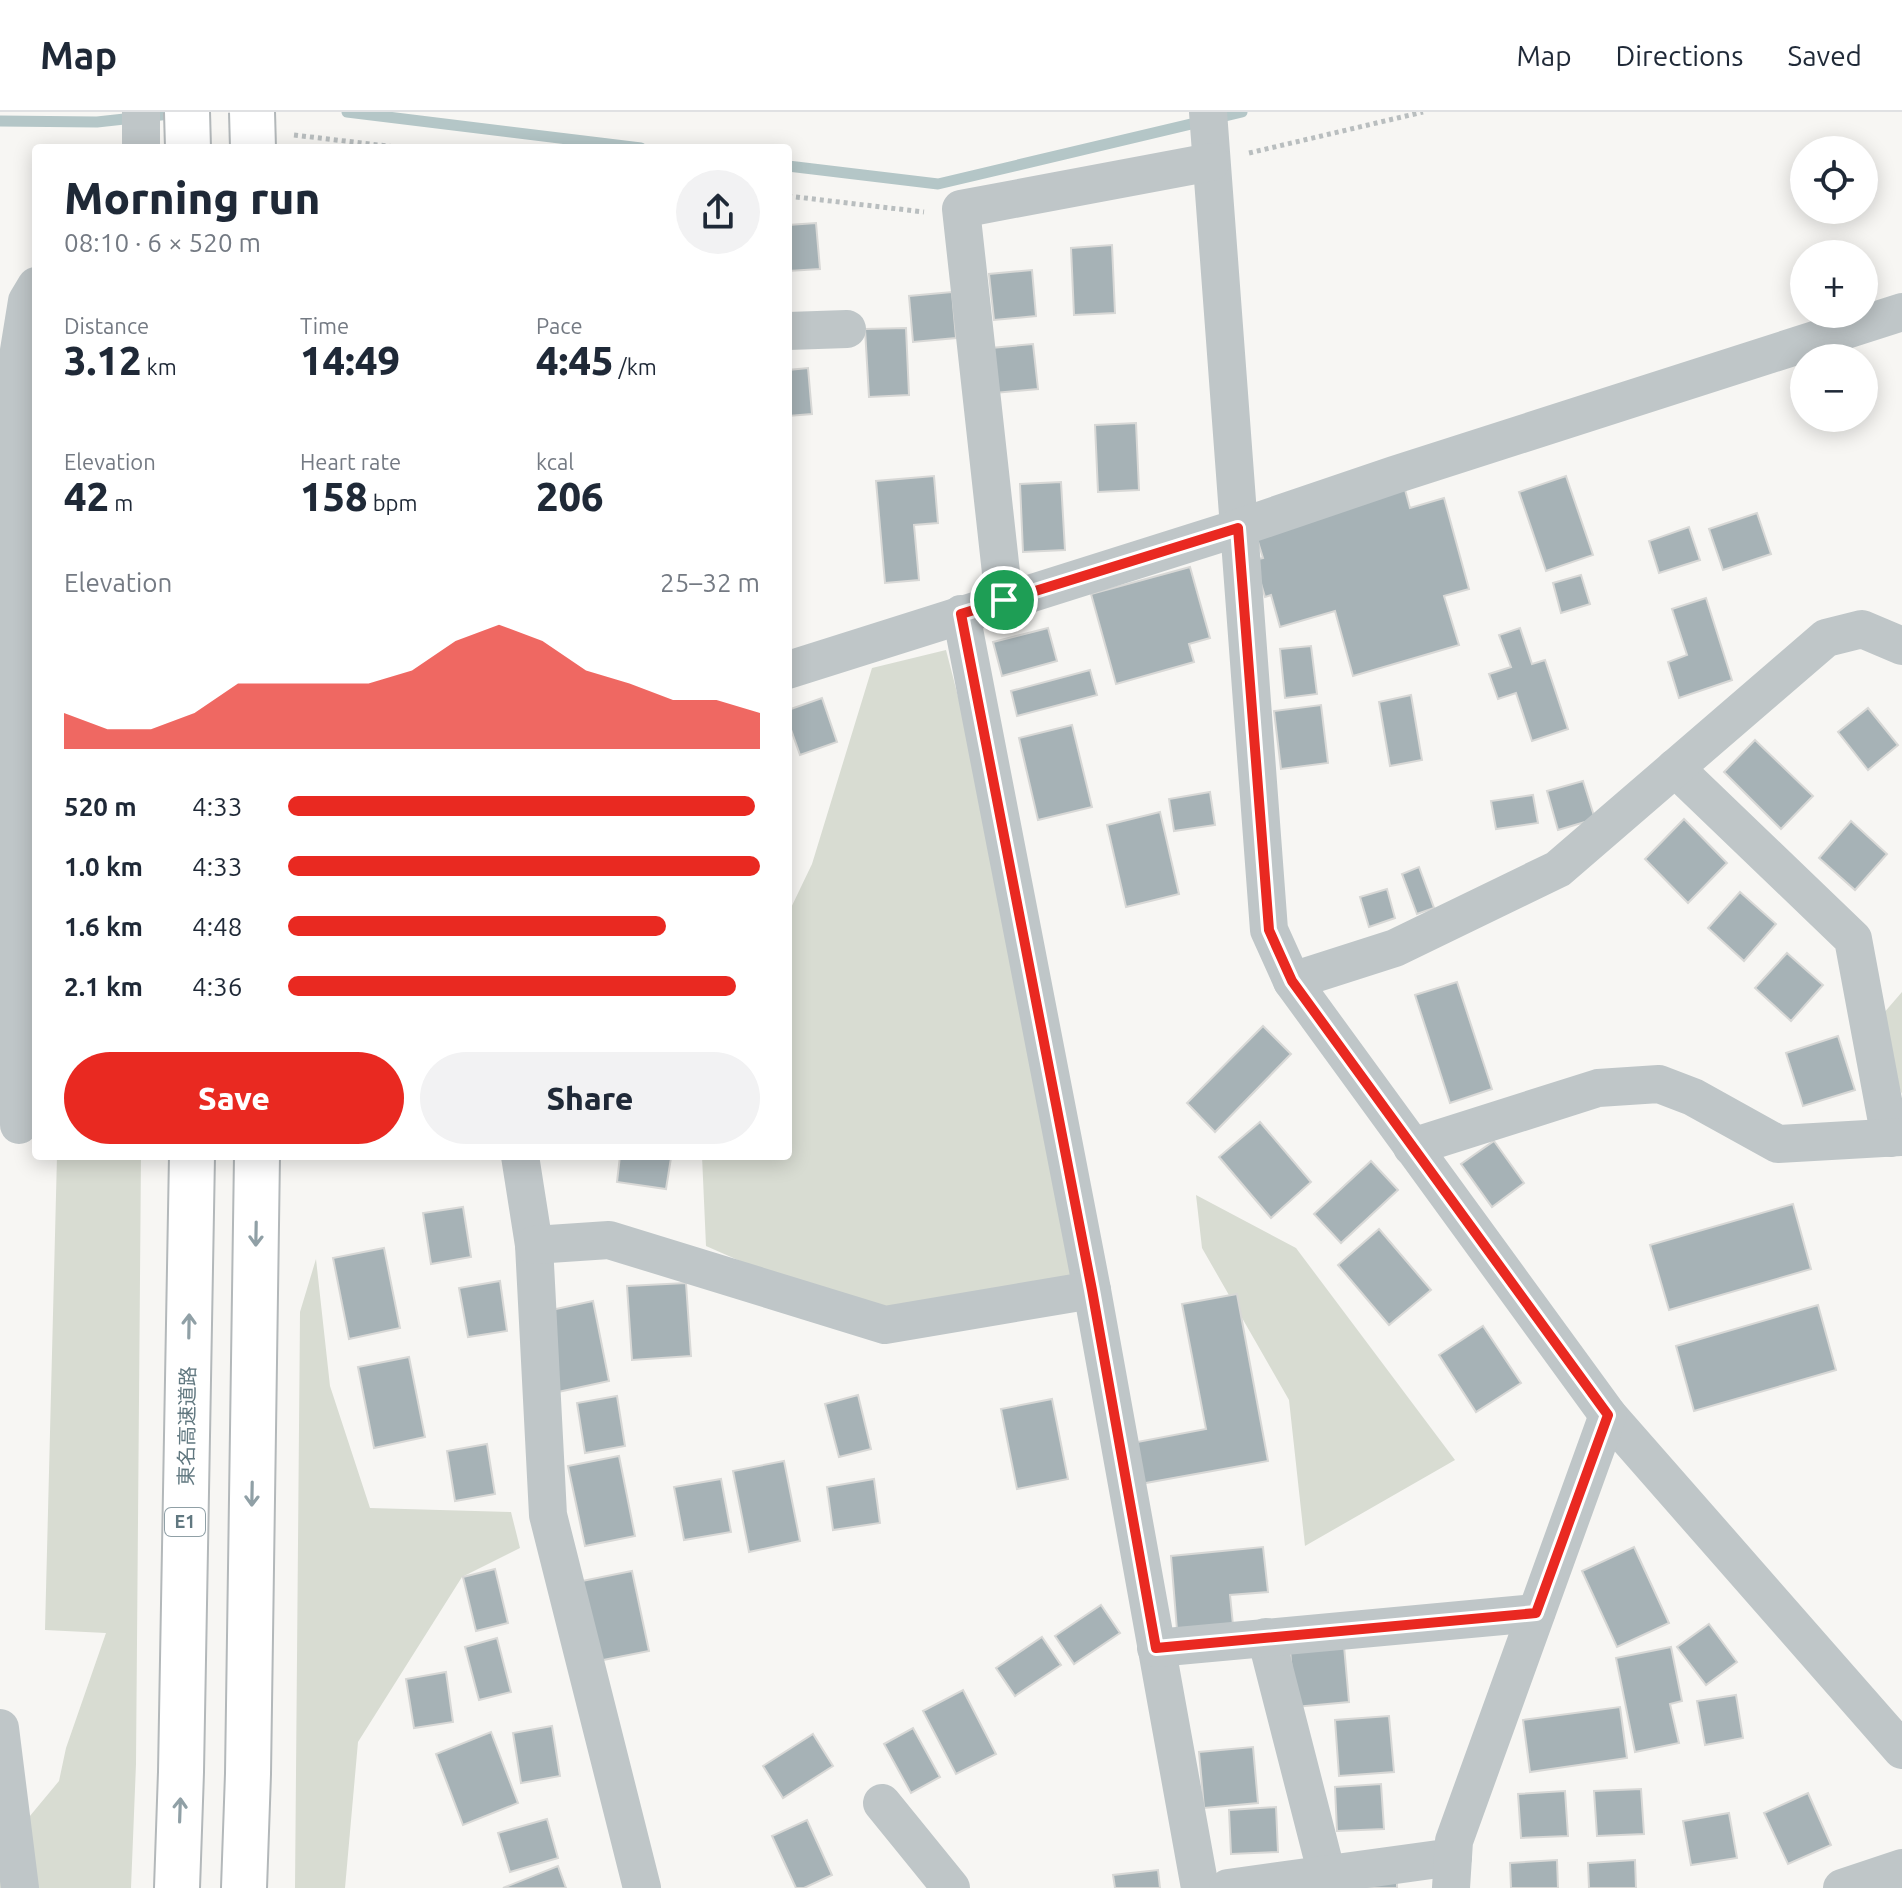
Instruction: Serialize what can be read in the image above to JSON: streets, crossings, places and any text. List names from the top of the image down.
{
  "streets": {
    "highway": ["東名高速道路", "E1"]
  },
  "page": {
    "header": "Map",
    "nav": ["Map", "Directions", "Saved"],
    "map_buttons": ["+", "−"],
    "heading": ["Morning run", "08:10 · 6 × 520 m"],
    "stats": [
      ["Distance", "3.12 km"],
      ["Time", "14:49"],
      ["Pace", "4:45 /km"],
      ["Elevation", "42 m"],
      ["Heart rate", "158 bpm"],
      ["kcal", "206"]
    ],
    "chart": ["Elevation", "25–32 m"],
    "list": [
      {
        "name": "520 m",
        "note": "4:33"
      },
      {
        "name": "1.0 km",
        "note": "4:33"
      },
      {
        "name": "1.6 km",
        "note": "4:48"
      },
      {
        "name": "2.1 km",
        "note": "4:36"
      }
    ],
    "buttons": ["Save", "Share"]
  }
}
